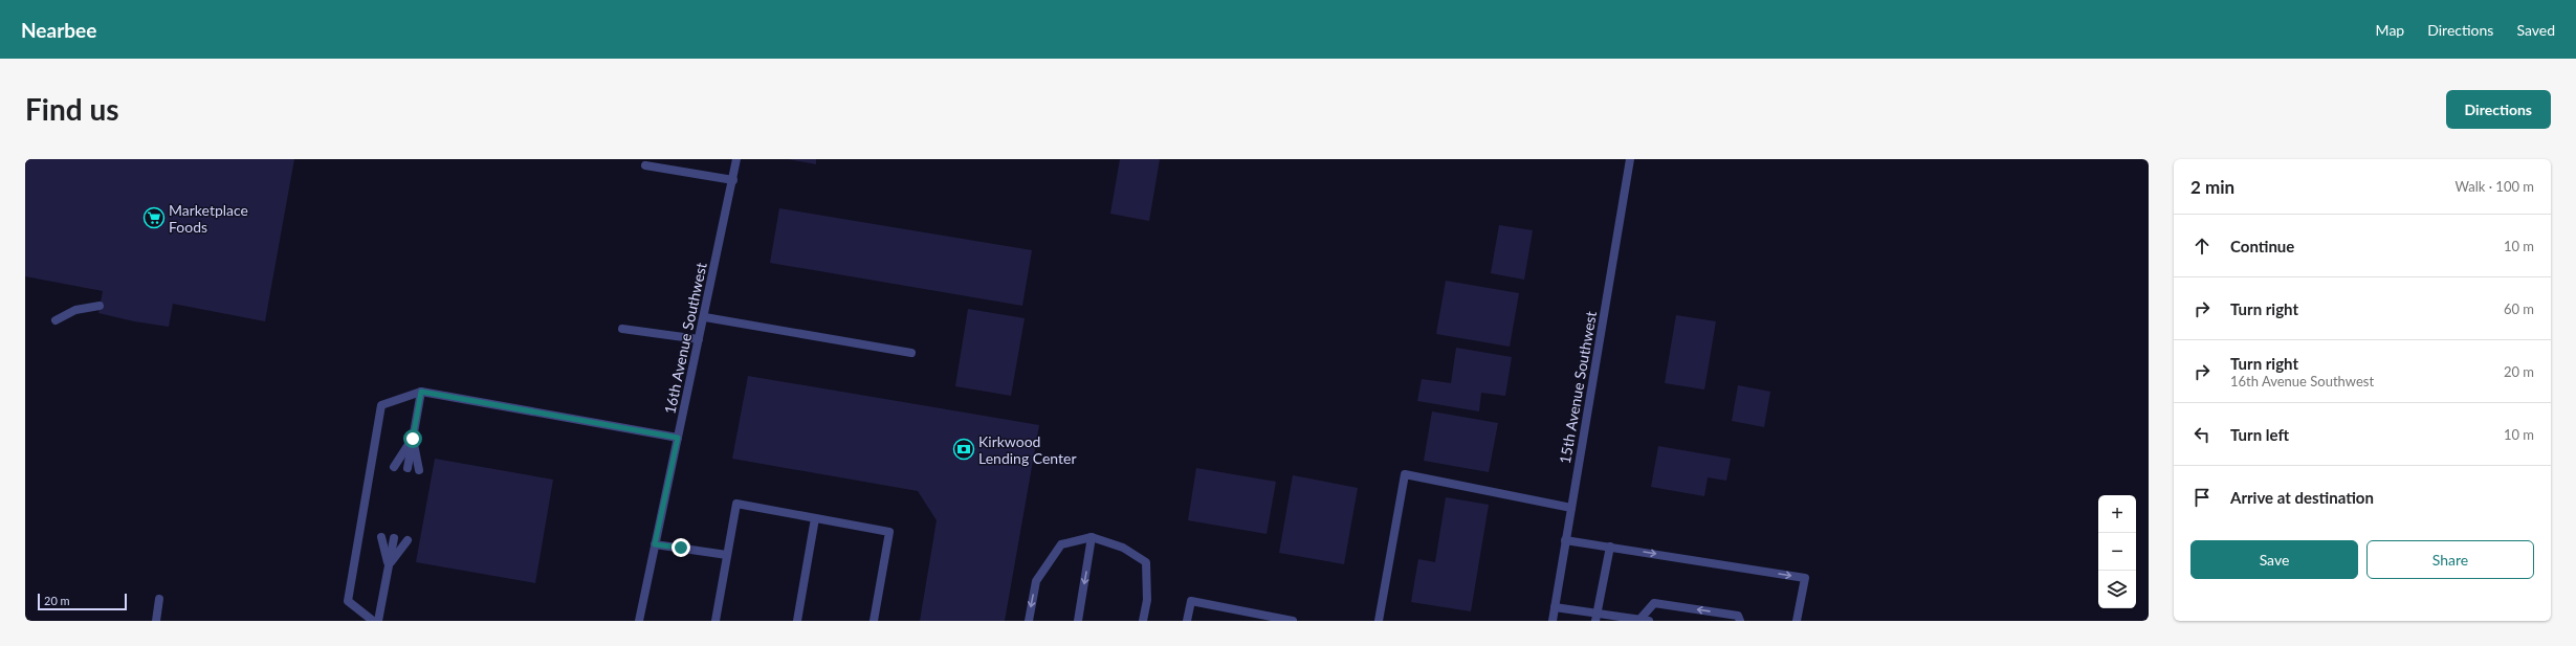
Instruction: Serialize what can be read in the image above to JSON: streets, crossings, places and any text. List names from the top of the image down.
{
  "streets": {
    "street": ["16th Avenue Southwest", "15th Avenue Southwest"]
  },
  "places": {
    "supermarket": ["Marketplace Foods"],
    "bank": ["Kirkwood Lending Center"]
  },
  "scale_bar": "20 m",
  "page": {
    "header": "Nearbee",
    "nav": ["Map", "Directions", "Saved"],
    "buttons": [
      "Directions",
      ["Save", "Share"]
    ],
    "title": "Find us",
    "heading": ["2 min", "Walk · 100 m"],
    "list": [
      ["Continue", "10 m"],
      ["Turn right", "60 m"],
      ["Turn right", "16th Avenue Southwest", "20 m"],
      ["Turn left", "10 m"],
      "Arrive at destination"
    ],
    "map_buttons": ["+", "−"],
    "scale": "20 m"
  }
}
